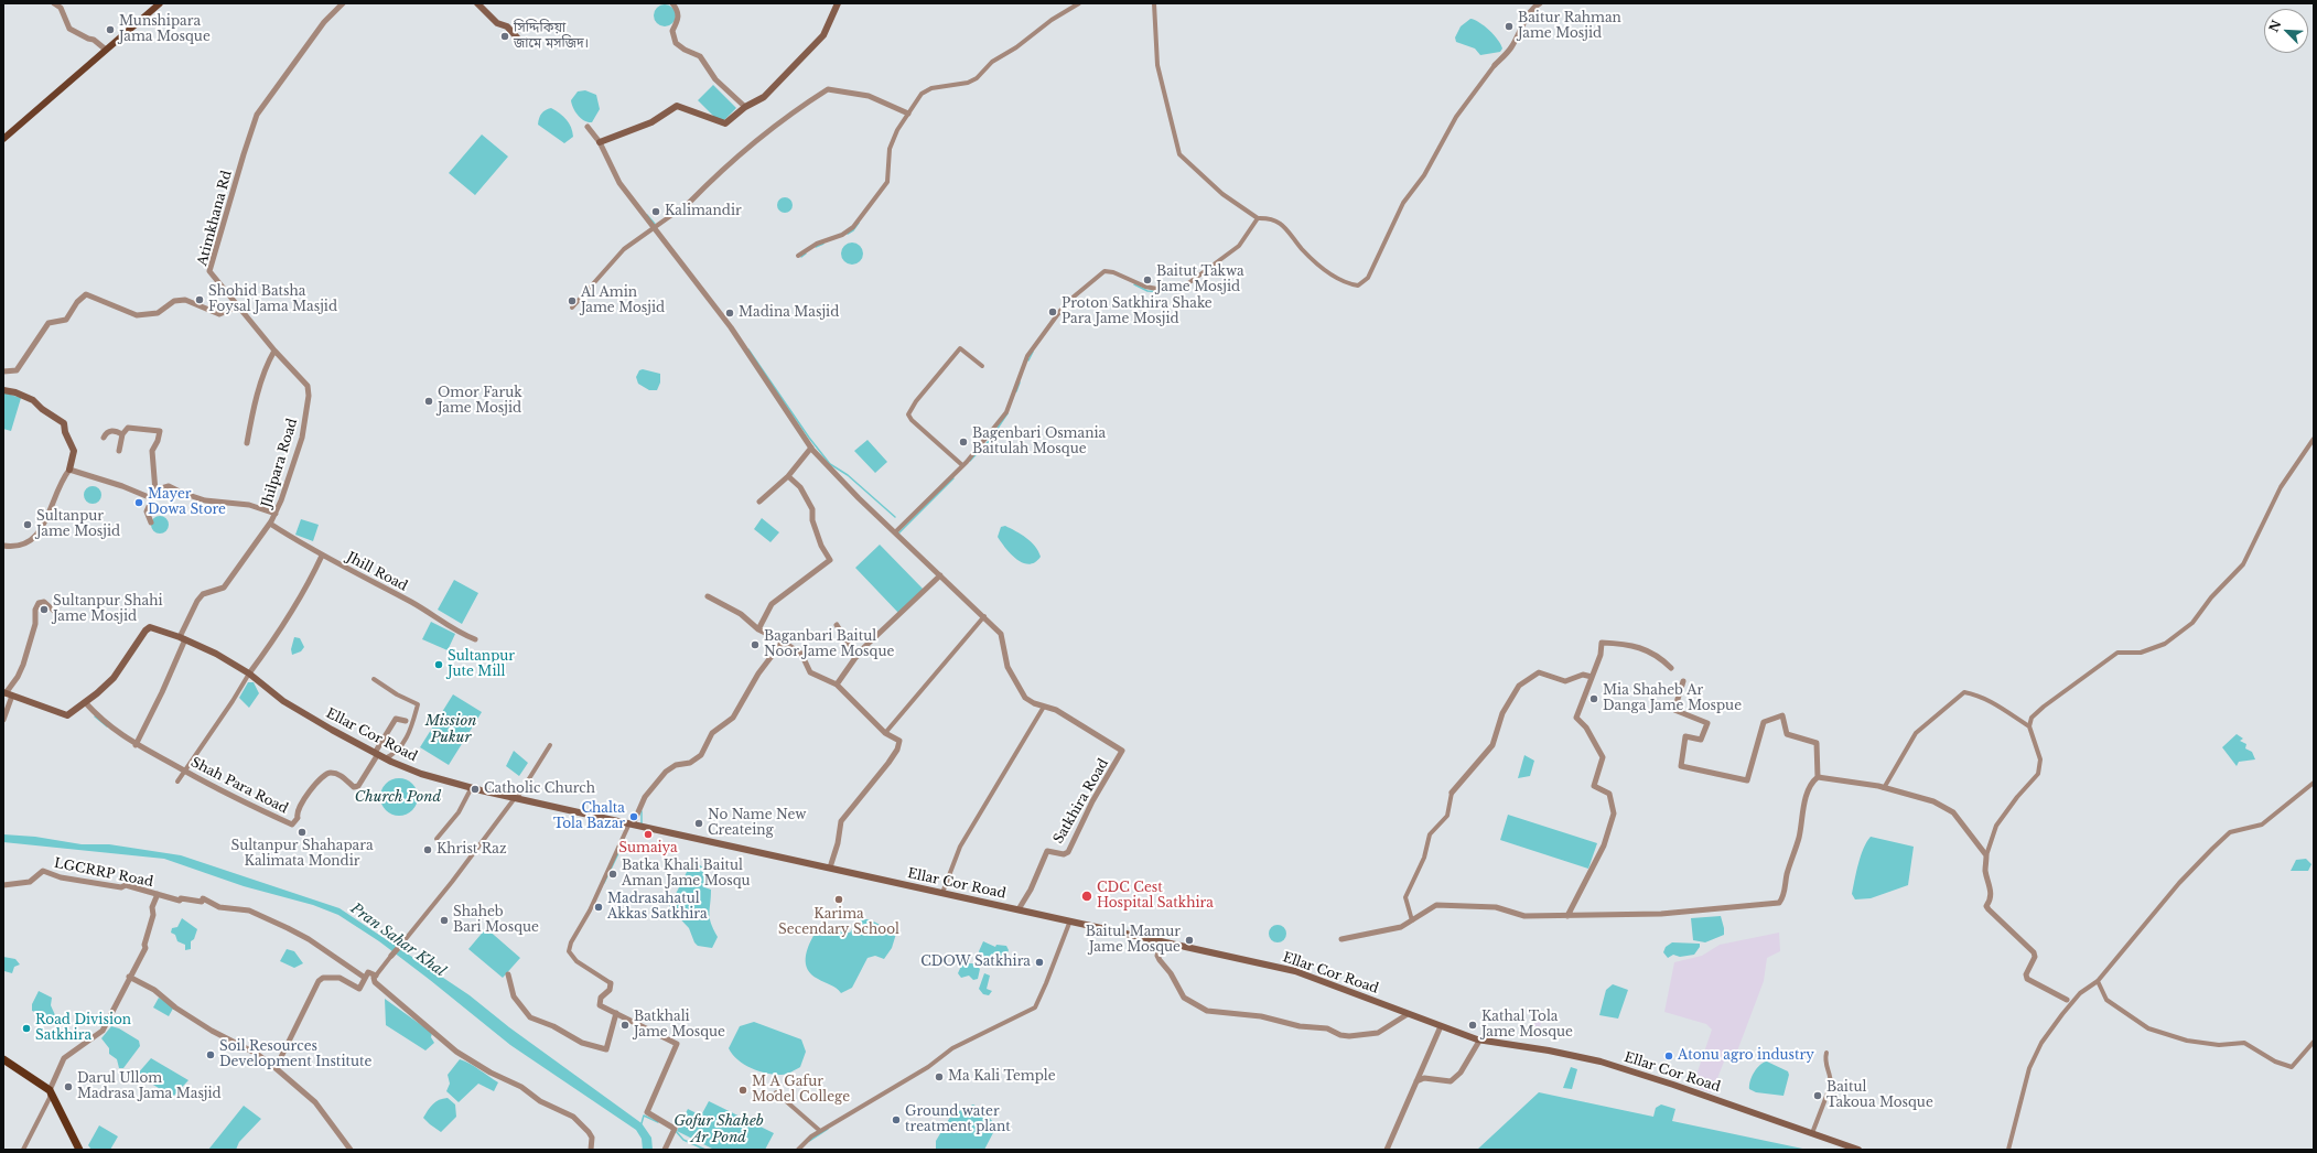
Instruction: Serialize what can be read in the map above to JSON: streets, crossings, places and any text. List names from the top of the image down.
{
  "streets": {
    "main road": ["Ellar Cor Road"],
    "street": [
      "Atimkhana Rd",
      "Jhilpara Road",
      "Jhill Road",
      "Shah Para Road",
      "Satkhira Road",
      "LGCRRP Road"
    ]
  },
  "crossings": [
    ["Atimkhana Rd", "Jhilpara Road"],
    ["Jhilpara Road", "Jhill Road"],
    ["Jhilpara Road", "Ellar Cor Road"],
    ["Jhilpara Road", "Shah Para Road"],
    ["Ellar Cor Road", "Shah Para Road"],
    ["Ellar Cor Road", "Satkhira Road"]
  ],
  "water": [
    "Mission Pukur",
    "Church Pond",
    "Pran Sahar Khal",
    "Gofur Shaheb Ar Pond"
  ],
  "places": [
    "Baitur Rahman Jame Mosjid",
    "Munshipara Jama Mosque",
    "সিদ্দিকিয়া জামে মসজিদ।",
    "Kalimandir",
    "Baitut Takwa Jame Mosjid",
    "Shohid Batsha Foysal Jama Masjid",
    "Al Amin Jame Mosjid",
    "Proton Satkhira Shake Para Jame Mosjid",
    "Madina Masjid",
    "Omor Faruk Jame Mosjid",
    "Bagenbari Osmania Baitulah Mosque",
    "Mayer Dowa Store",
    "Sultanpur Jame Mosjid",
    "Sultanpur Shahi Jame Mosjid",
    "Baganbari Baitul Noor Jame Mosque",
    "Sultanpur Jute Mill",
    "Mia Shaheb Ar Danga Jame Mospue",
    "Catholic Church",
    "Chalta Tola Bazar",
    "No Name New Createing",
    "Sultanpur Shahapara Kalimata Mondir",
    "Sumaiya",
    "Khrist Raz",
    "Batka Khali Baitul Aman Jame Mosqu",
    "CDC Cest Hospital Satkhira",
    "Karima Secendary School",
    "Madrasahatul Akkas Satkhira",
    "Shaheb Bari Mosque",
    "Baitul Mamur Jame Mosque",
    "CDOW Satkhira",
    "Batkhali Jame Mosque",
    "Kathal Tola Jame Mosque",
    "Road Division Satkhira",
    "Soil Resources Development Institute",
    "Atonu agro industry",
    "Ma Kali Temple",
    "Darul Ullom Madrasa Jama Masjid",
    "M A Gafur Model College",
    "Baitul Takoua Mosque",
    "Ground water treatment plant"
  ],
  "north": "top left"
}
